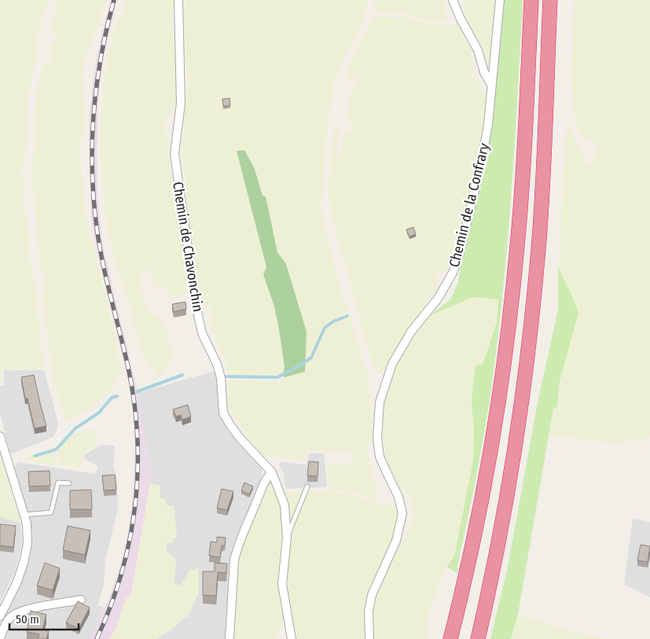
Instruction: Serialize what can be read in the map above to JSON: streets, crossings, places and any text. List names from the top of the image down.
{
  "streets": {
    "street": ["Chemin de la Confrary", "Chemin de Chavonchin"]
  },
  "scale_bar": "50 m"
}
